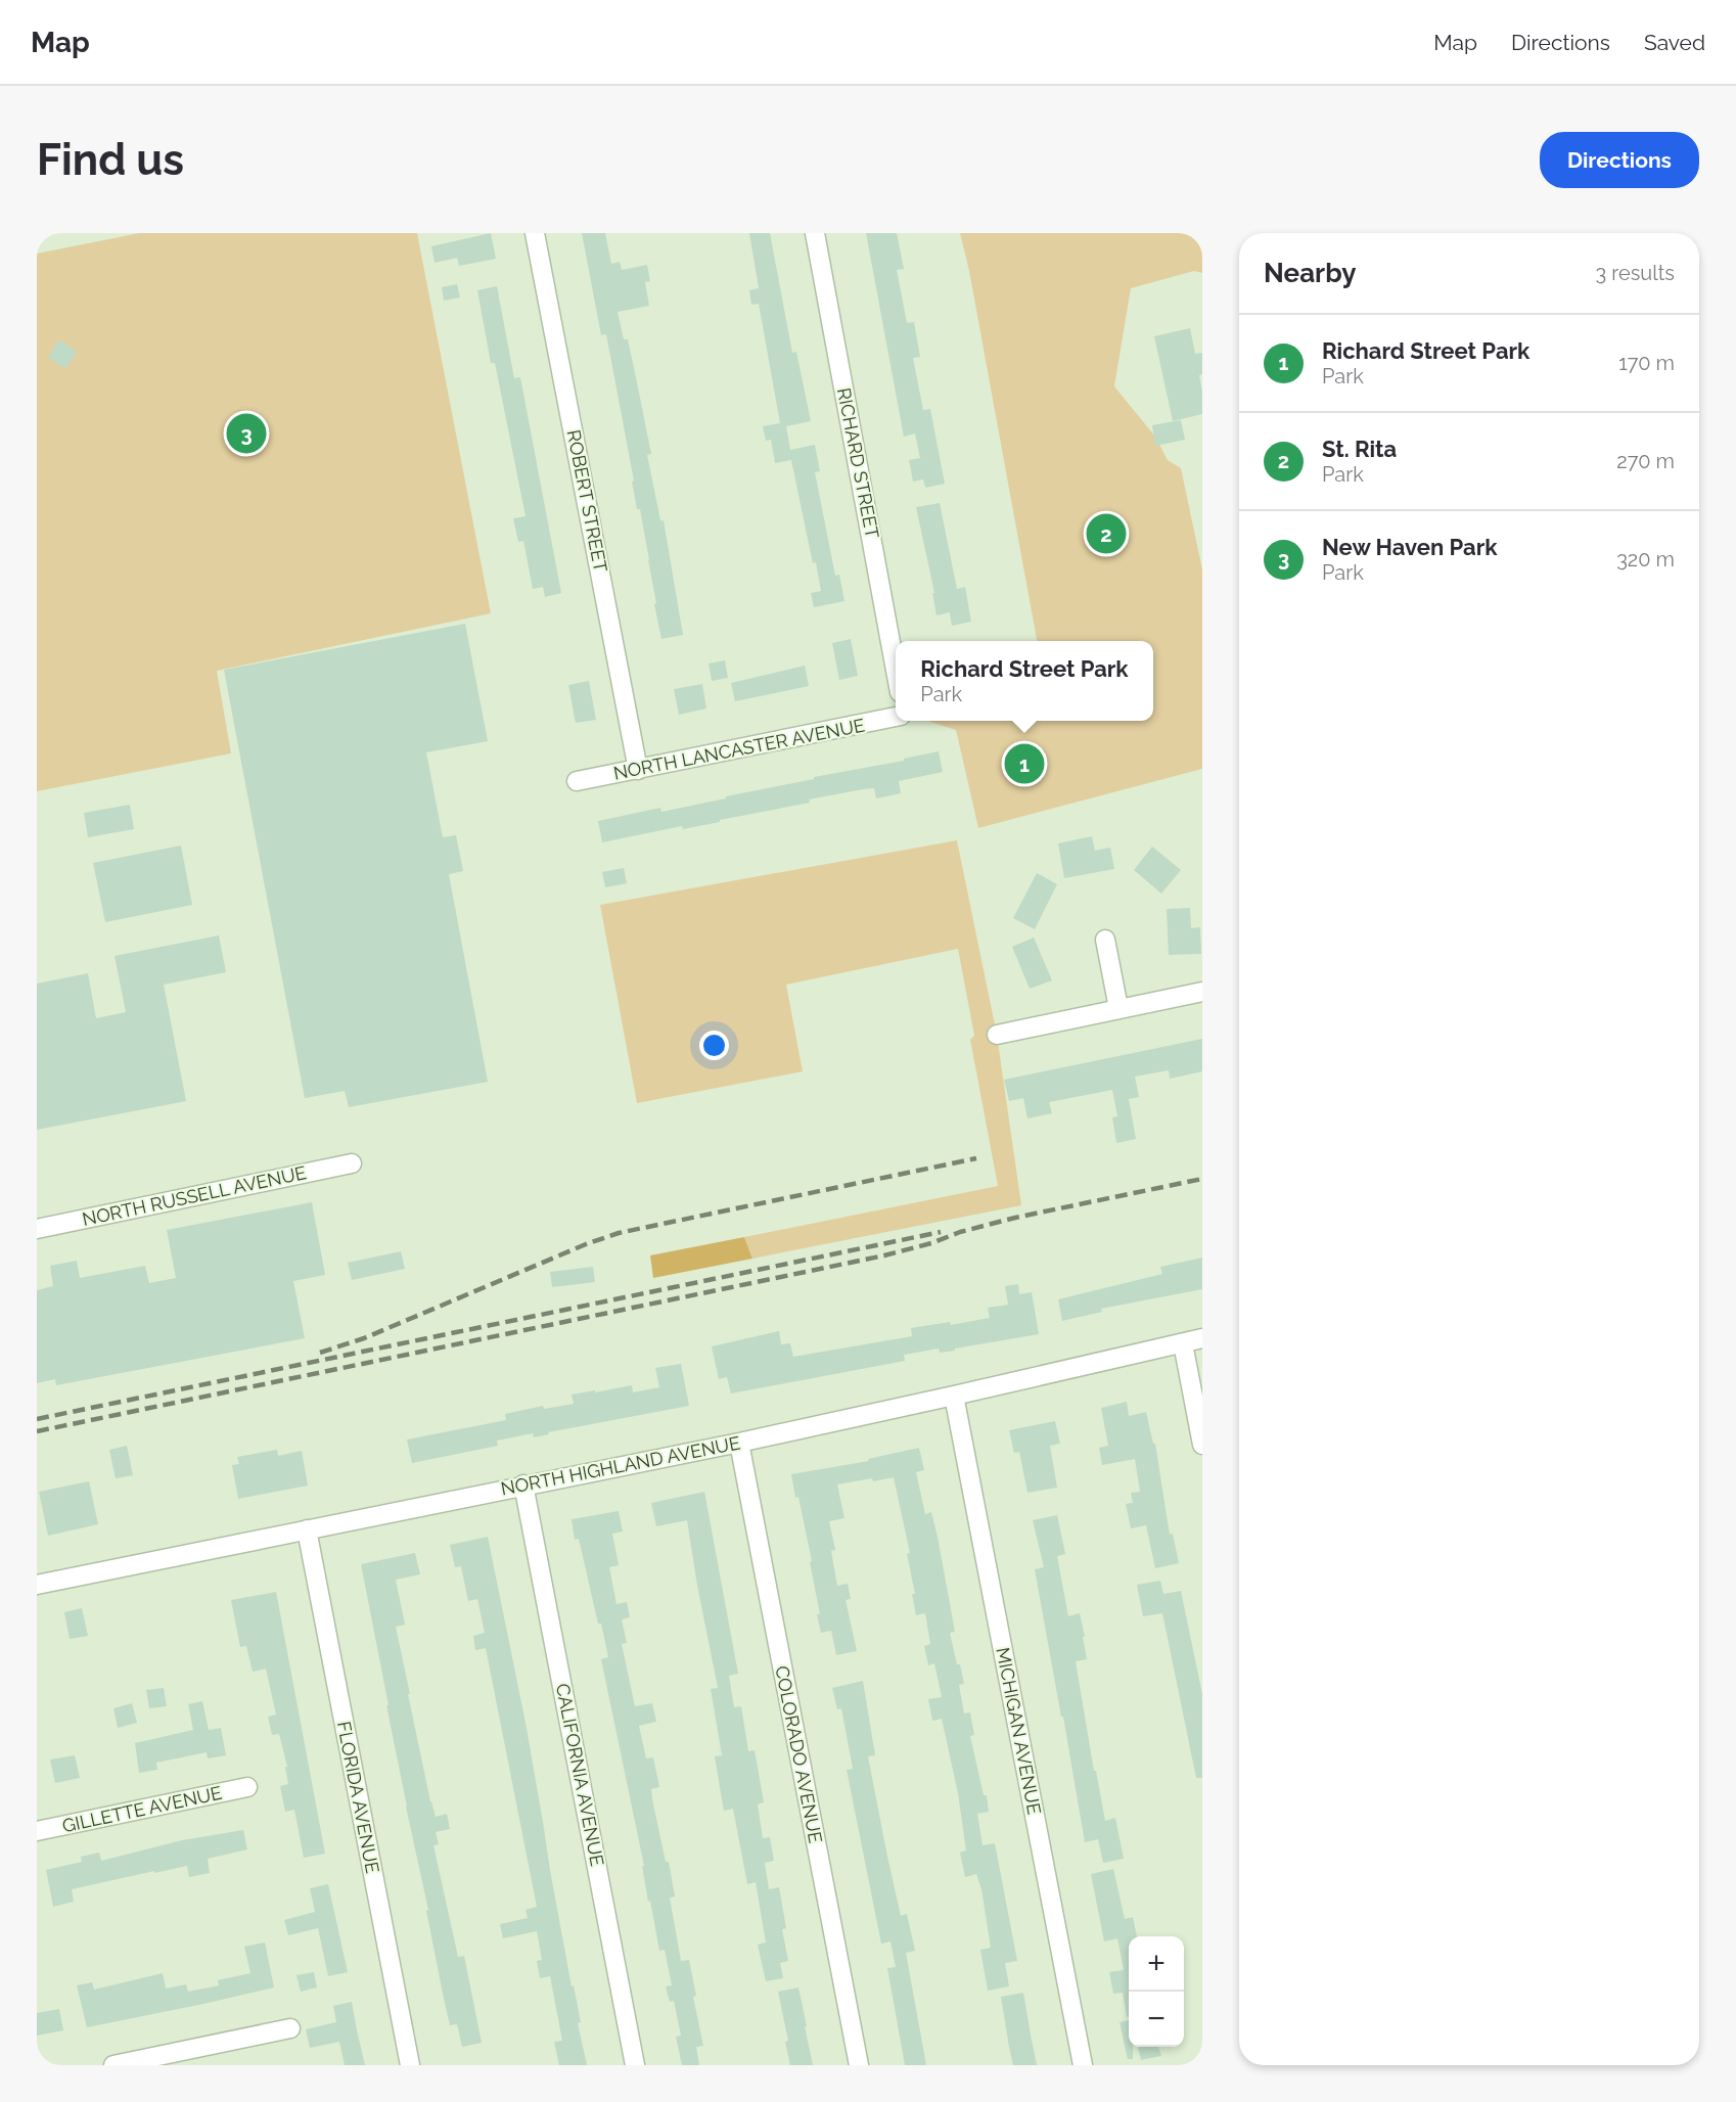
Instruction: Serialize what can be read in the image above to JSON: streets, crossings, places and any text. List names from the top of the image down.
{
  "streets": {
    "street": [
      "RICHARD STREET",
      "ROBERT STREET",
      "NORTH LANCASTER AVENUE",
      "NORTH RUSSELL AVENUE",
      "NORTH HIGHLAND AVENUE",
      "MICHIGAN AVENUE",
      "COLORADO AVENUE",
      "CALIFORNIA AVENUE",
      "FLORIDA AVENUE",
      "GILLETTE AVENUE"
    ]
  },
  "crossings": [
    ["ROBERT STREET", "NORTH LANCASTER AVENUE"],
    ["NORTH HIGHLAND AVENUE", "MICHIGAN AVENUE"],
    ["NORTH HIGHLAND AVENUE", "COLORADO AVENUE"],
    ["NORTH HIGHLAND AVENUE", "CALIFORNIA AVENUE"],
    ["NORTH HIGHLAND AVENUE", "FLORIDA AVENUE"]
  ],
  "page": {
    "header": "Map",
    "nav": ["Map", "Directions", "Saved"],
    "buttons": "Directions",
    "title": "Find us",
    "heading": ["Nearby", "3 results"],
    "list": [
      {
        "mark": "1",
        "name": "Richard Street Park",
        "note": "Park",
        "value": "170 m"
      },
      {
        "mark": "2",
        "name": "St. Rita",
        "note": "Park",
        "value": "270 m"
      },
      {
        "mark": "3",
        "name": "New Haven Park",
        "note": "Park",
        "value": "320 m"
      }
    ],
    "pins": ["3", "2", "1"],
    "popup": ["Richard Street Park", "Park"],
    "map_buttons": ["+", "−"]
  }
}
